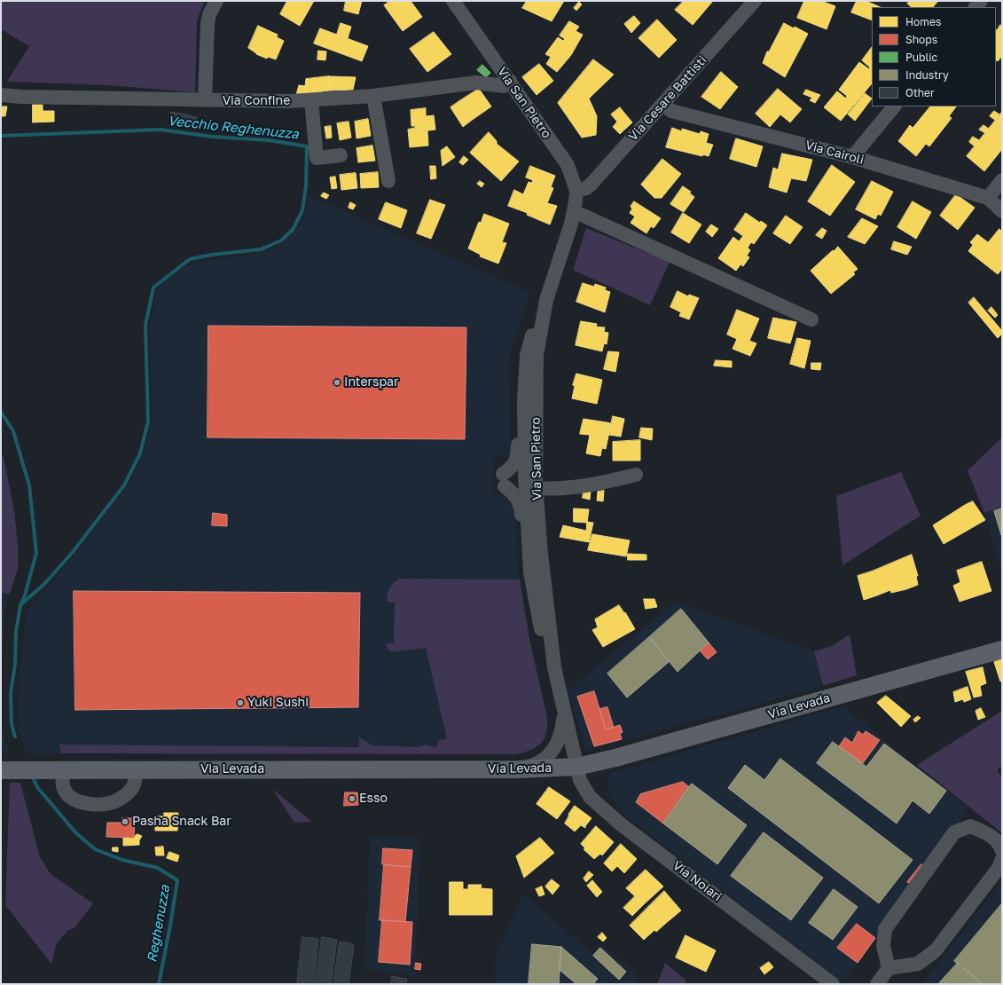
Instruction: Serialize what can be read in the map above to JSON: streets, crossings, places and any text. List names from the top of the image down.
{
  "streets": {
    "main road": ["Via Levada"],
    "street": [
      "Via Cesare Battisti",
      "Via Confine",
      "Via San Pietro",
      "Via Cairoli",
      "Via Noiari"
    ]
  },
  "crossings": [
    ["Via Cesare Battisti", "Via San Pietro"],
    ["Via Cesare Battisti", "Via Cairoli"],
    ["Via Confine", "Via San Pietro"],
    ["Via San Pietro", "Via Levada"],
    ["Via San Pietro", "Via Noiari"],
    ["Via Levada", "Via Noiari"]
  ],
  "water": ["Vecchio Reghenuzza", "Reghenuzza"],
  "places": [
    "Interspar",
    "Yuki Sushi",
    "Esso",
    "Pasha Snack Bar"
  ],
  "legend": [
    "Homes",
    "Shops",
    "Public",
    "Industry",
    "Other"
  ]
}
